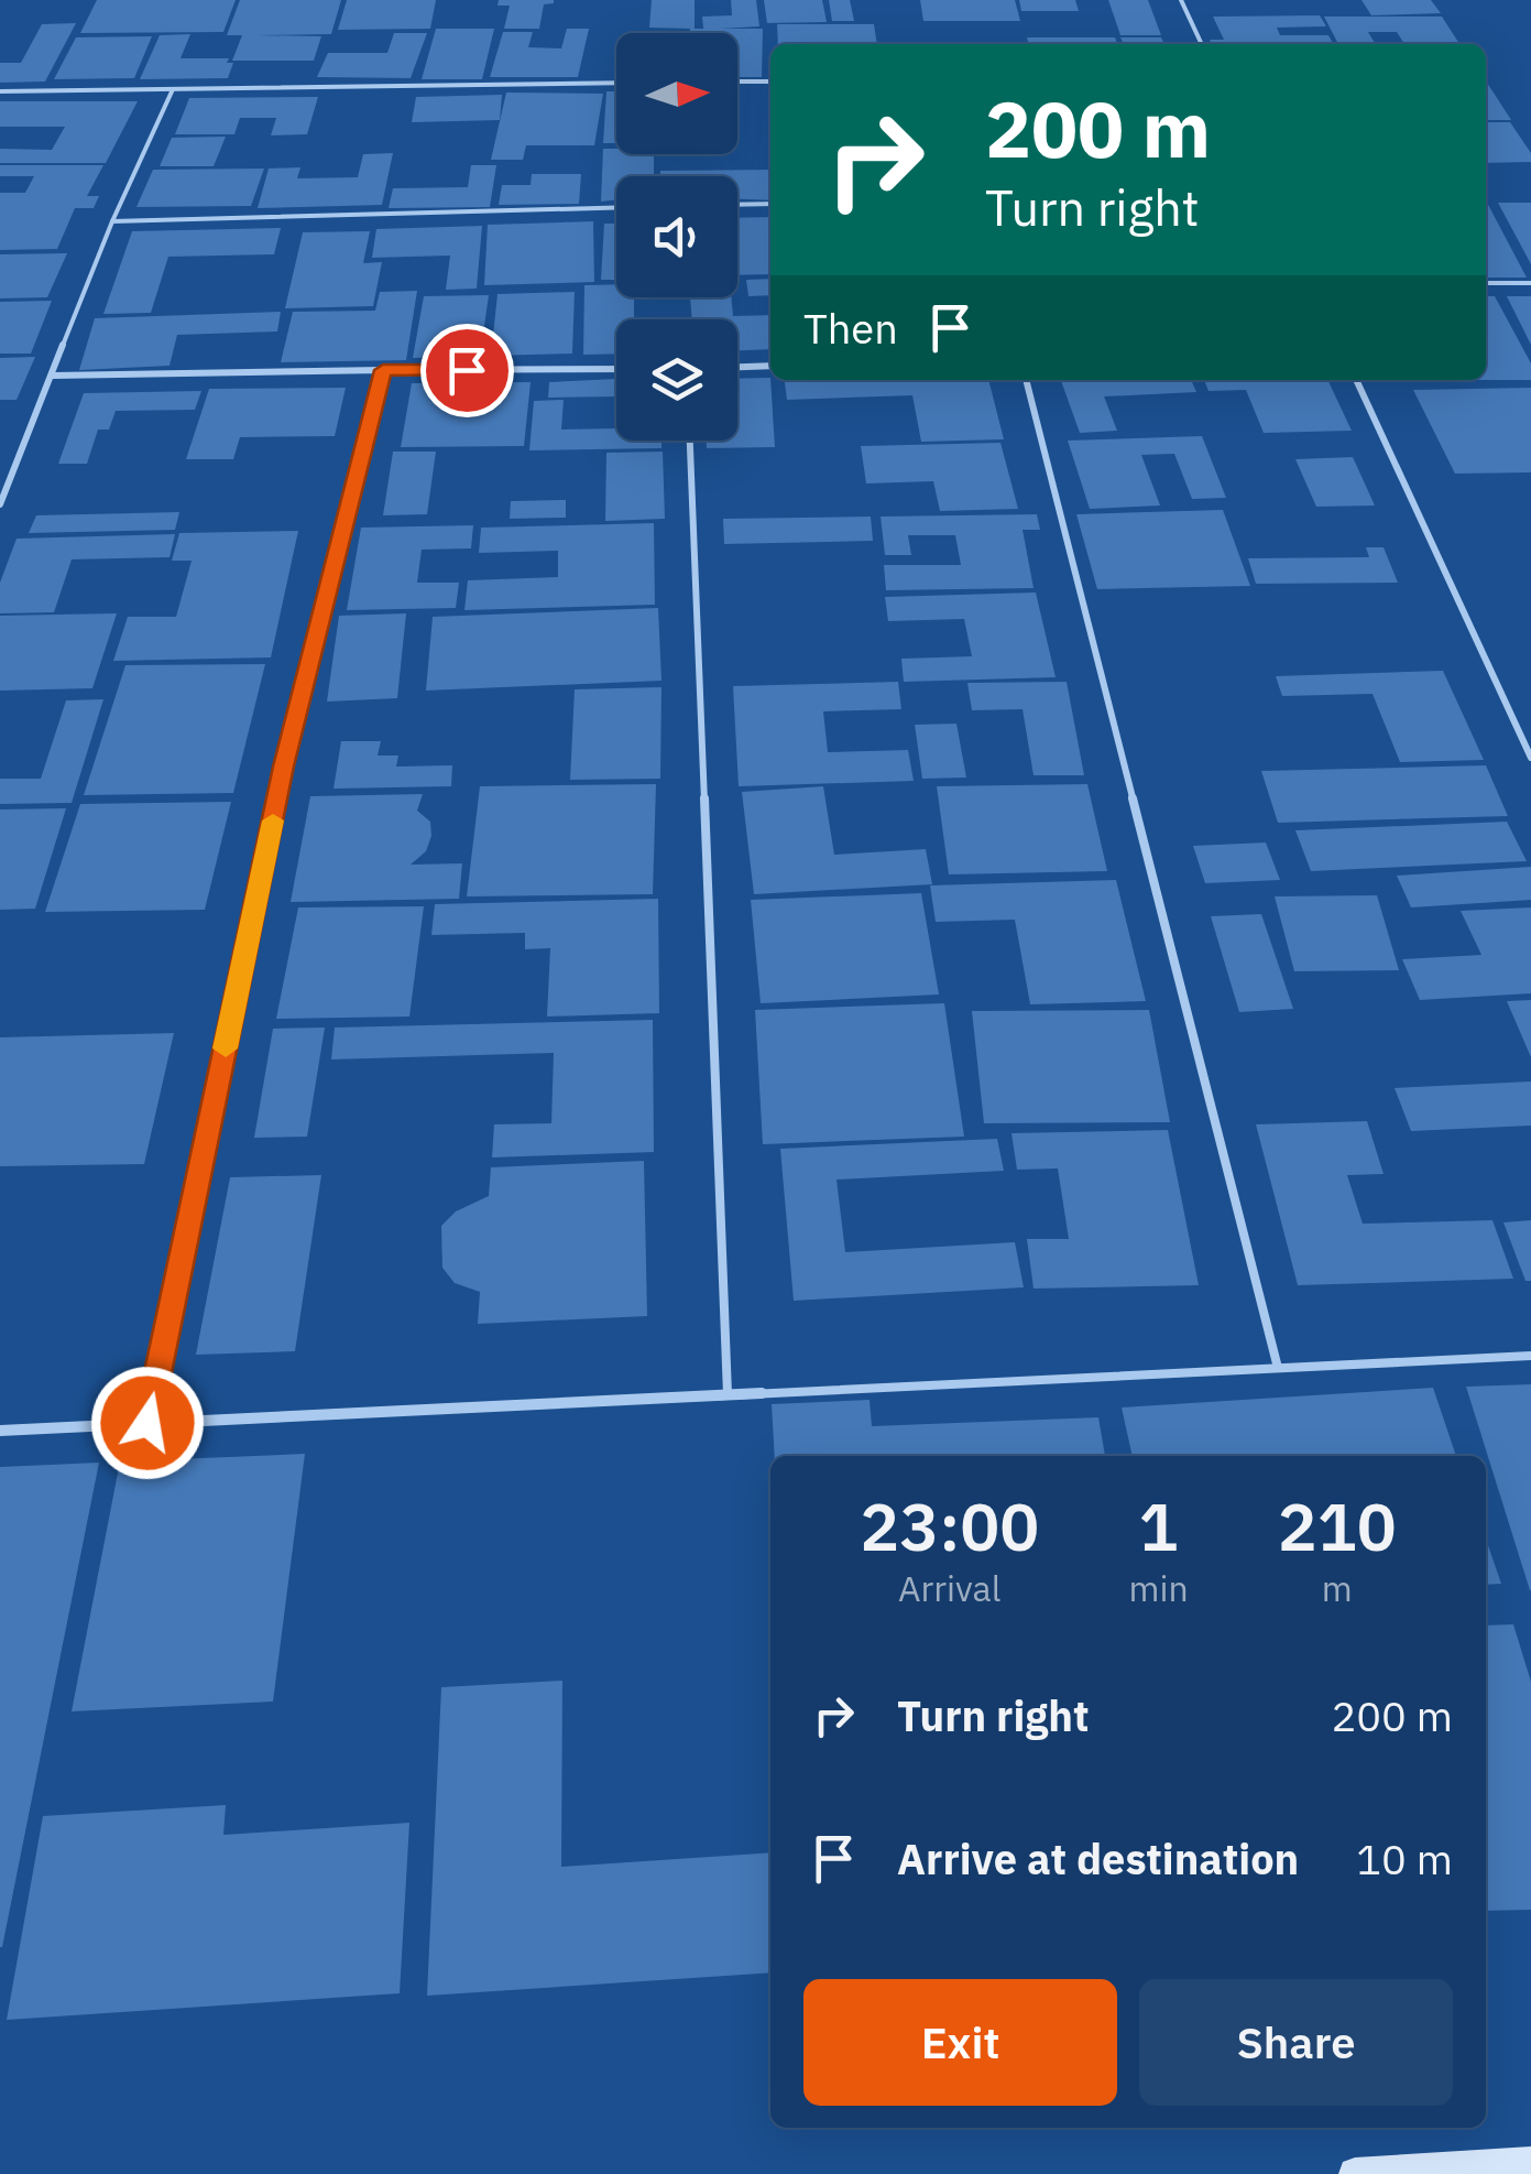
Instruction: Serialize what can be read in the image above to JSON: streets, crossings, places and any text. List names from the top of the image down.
{
  "north": "right",
  "page": {
    "turn": ["200 m", "Turn right"],
    "then": "Then",
    "eta": [
      "23:00",
      "Arrival",
      "1",
      "min",
      "210",
      "m"
    ],
    "list": [
      {
        "name": "Turn right",
        "value": "200 m"
      },
      {
        "name": "Arrive at destination",
        "value": "10 m"
      }
    ],
    "buttons": ["Exit", "Share"]
  }
}
